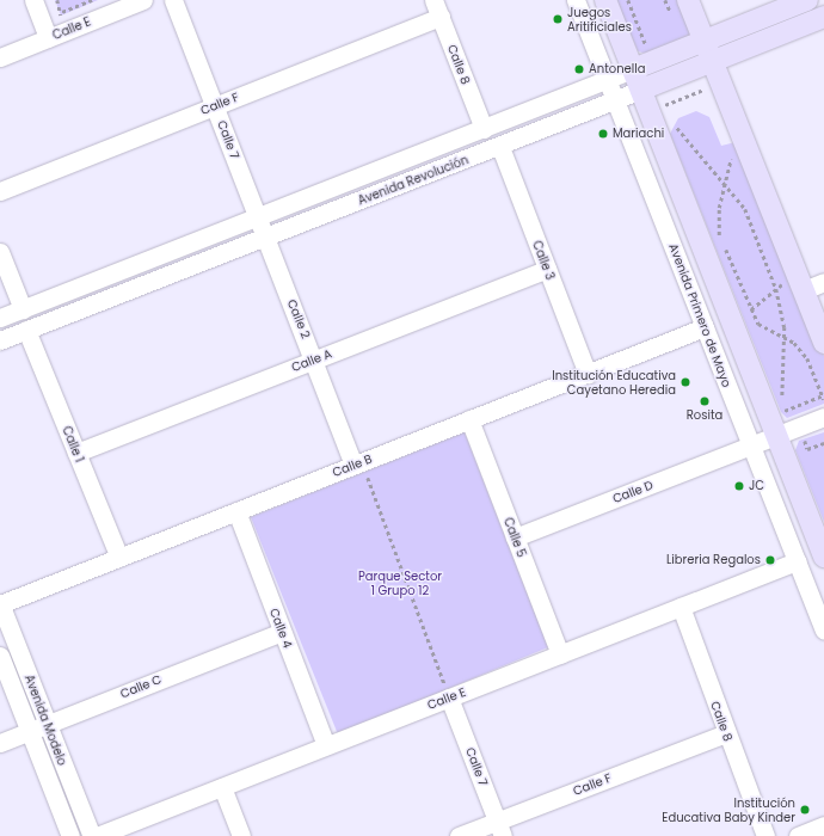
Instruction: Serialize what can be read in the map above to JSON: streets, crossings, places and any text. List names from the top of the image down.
{
  "streets": {
    "main road": ["Avenida Revolución"],
    "street": [
      "Calle E",
      "Calle 8",
      "Calle F",
      "Calle 7",
      "Calle 3",
      "Avenida Primero de Mayo",
      "Calle 2",
      "Calle A",
      "Calle 1",
      "Calle B",
      "Calle D",
      "Calle 5",
      "Calle 4",
      "Calle C",
      "Avenida Modelo"
    ]
  },
  "crossings": [
    ["Calle E", "Calle 8"],
    ["Calle E", "Calle 7"],
    ["Calle E", "Avenida Primero de Mayo"],
    ["Calle E", "Calle 5"],
    ["Calle E", "Calle 4"],
    ["Calle 8", "Calle F"],
    ["Calle 8", "Avenida Revolución"],
    ["Calle F", "Calle 7"],
    ["Calle 7", "Avenida Revolución"],
    ["Calle 7", "Calle 2"],
    ["Avenida Revolución", "Calle 3"],
    ["Avenida Revolución", "Avenida Primero de Mayo"],
    ["Avenida Revolución", "Calle 2"],
    ["Avenida Revolución", "Calle 1"],
    ["Calle 3", "Calle A"],
    ["Calle 3", "Calle B"],
    ["Avenida Primero de Mayo", "Calle B"],
    ["Avenida Primero de Mayo", "Calle D"],
    ["Calle 2", "Calle A"],
    ["Calle 2", "Calle B"],
    ["Calle A", "Calle 1"],
    ["Calle 1", "Calle B"],
    ["Calle B", "Calle 5"],
    ["Calle B", "Calle 4"],
    ["Calle B", "Avenida Modelo"],
    ["Calle D", "Calle 5"],
    ["Calle 4", "Calle C"],
    ["Calle C", "Avenida Modelo"]
  ],
  "parks": ["Parque Sector 1 Grupo 12"],
  "places": [
    "Juegos Aritificiales",
    "Antonella",
    "Mariachi",
    "Institución Educativa Cayetano Heredia",
    "Rosita",
    "JC",
    "Libreria Regalos",
    "Institución Educativa Baby Kinder"
  ]
}
